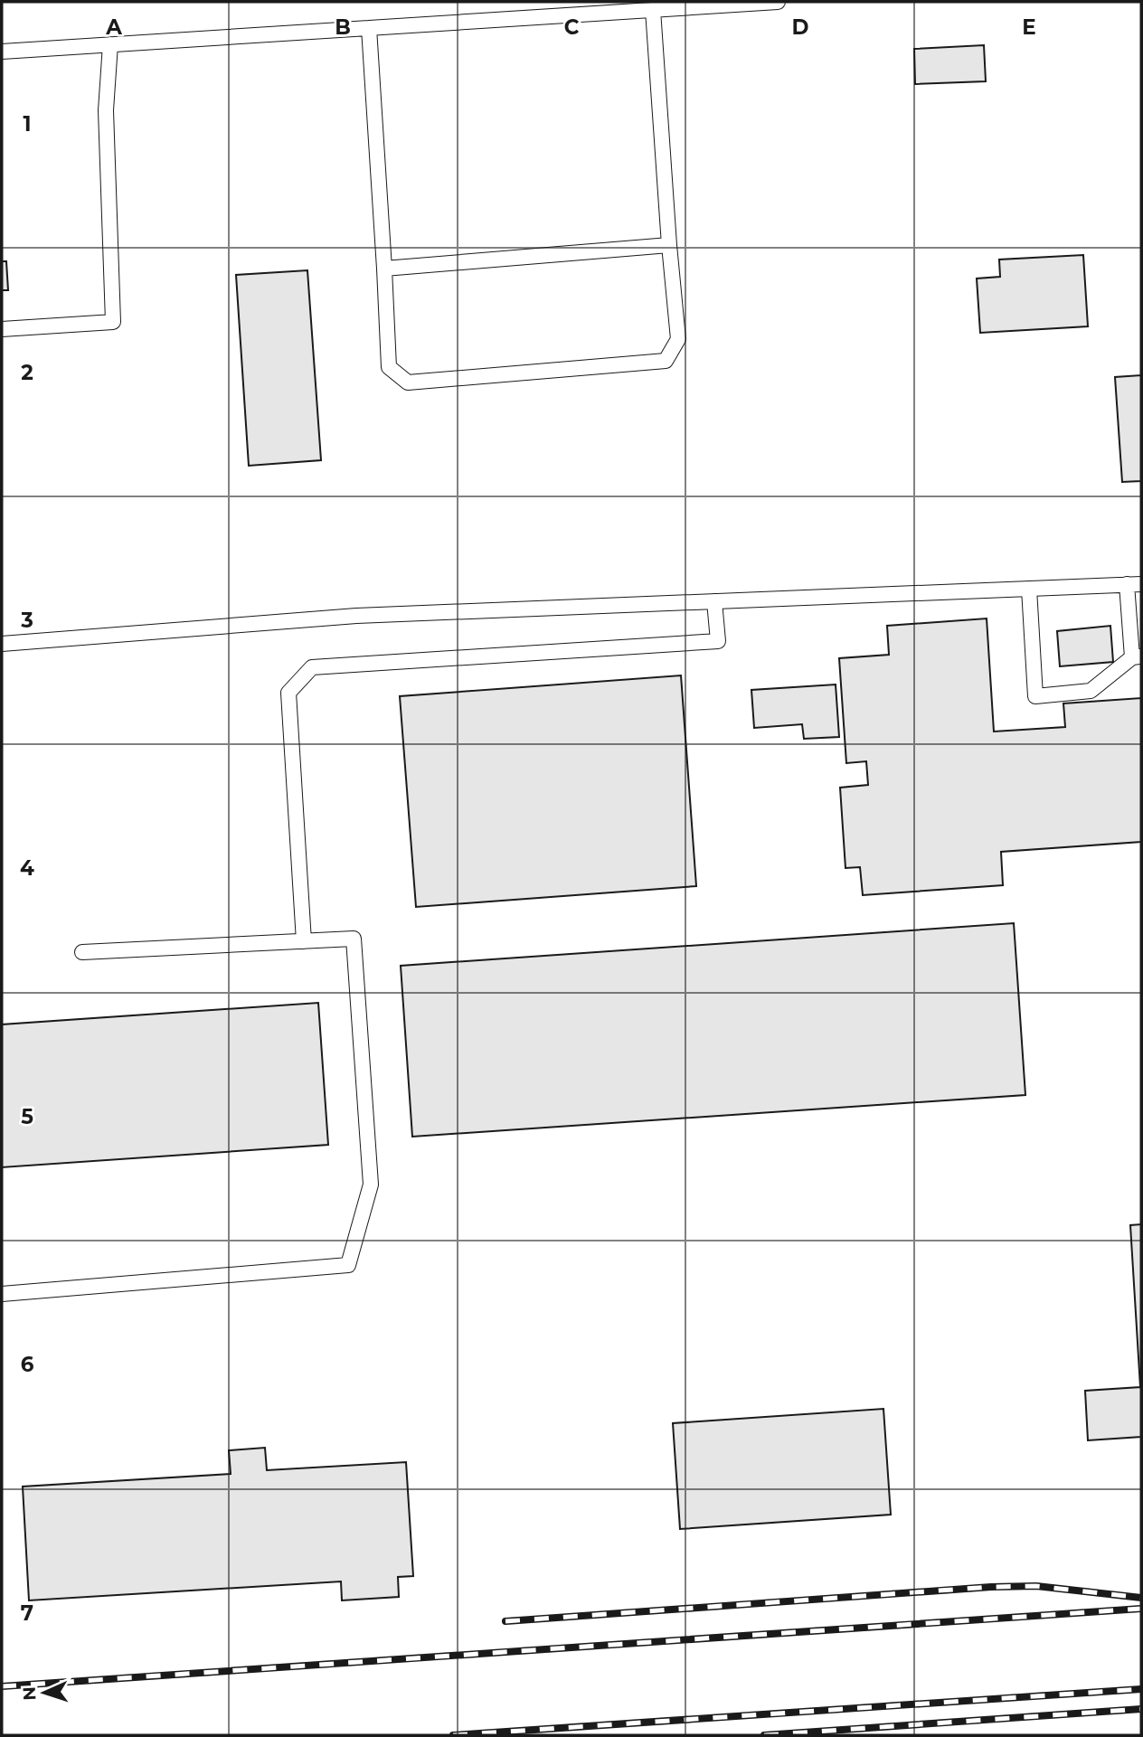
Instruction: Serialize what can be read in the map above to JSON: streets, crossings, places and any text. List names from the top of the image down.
{
  "north": "left",
  "grid": {
    "columns": [
      "A",
      "B",
      "C",
      "D",
      "E"
    ],
    "rows": [
      "1",
      "2",
      "3",
      "4",
      "5",
      "6",
      "7"
    ]
  }
}
